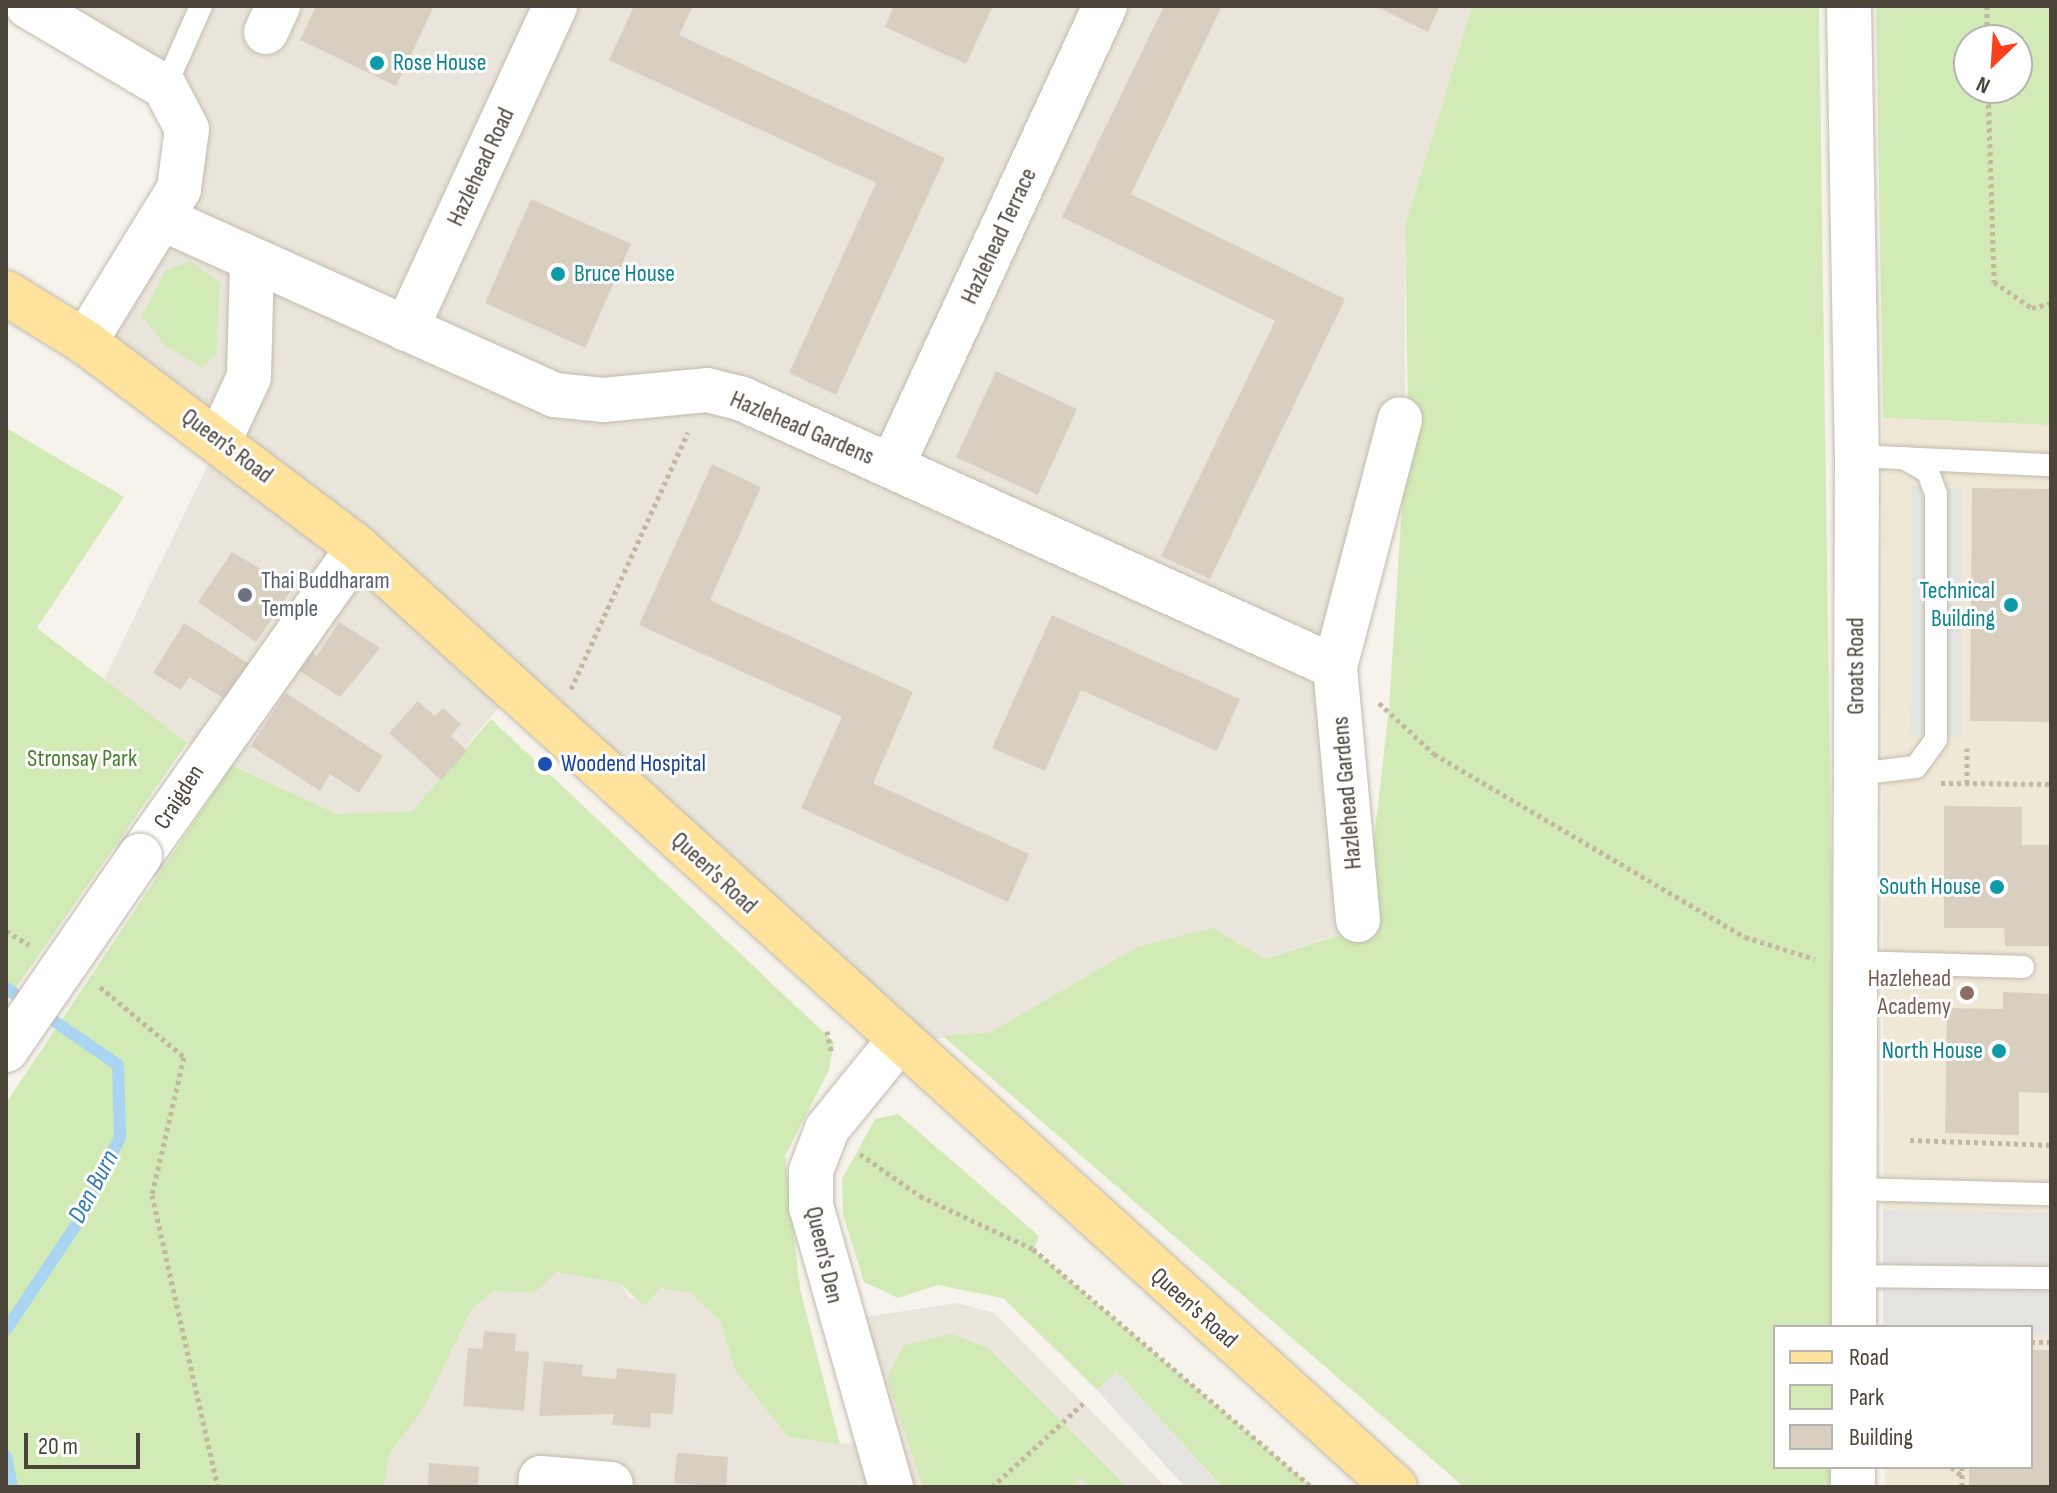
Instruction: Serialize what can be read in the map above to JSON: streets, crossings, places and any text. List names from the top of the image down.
{
  "streets": {
    "main road": ["Queen's Road"],
    "street": [
      "Hazlehead Road",
      "Hazlehead Terrace",
      "Hazlehead Gardens",
      "Groats Road",
      "Craigden",
      "Queen's Den"
    ]
  },
  "crossings": [
    ["Hazlehead Road", "Hazlehead Gardens"],
    ["Hazlehead Terrace", "Hazlehead Gardens"],
    ["Queen's Road", "Craigden"],
    ["Queen's Road", "Queen's Den"]
  ],
  "water": ["Den Burn"],
  "parks": ["Stronsay Park"],
  "places": [
    "Rose House",
    "Bruce House",
    "Thai Buddharam Temple",
    "Technical Building",
    "Woodend Hospital",
    "South House",
    "Hazlehead Academy",
    "North House"
  ],
  "legend": ["Road", "Park", "Building"],
  "scale_bar": "20 m",
  "north": "bottom left"
}
